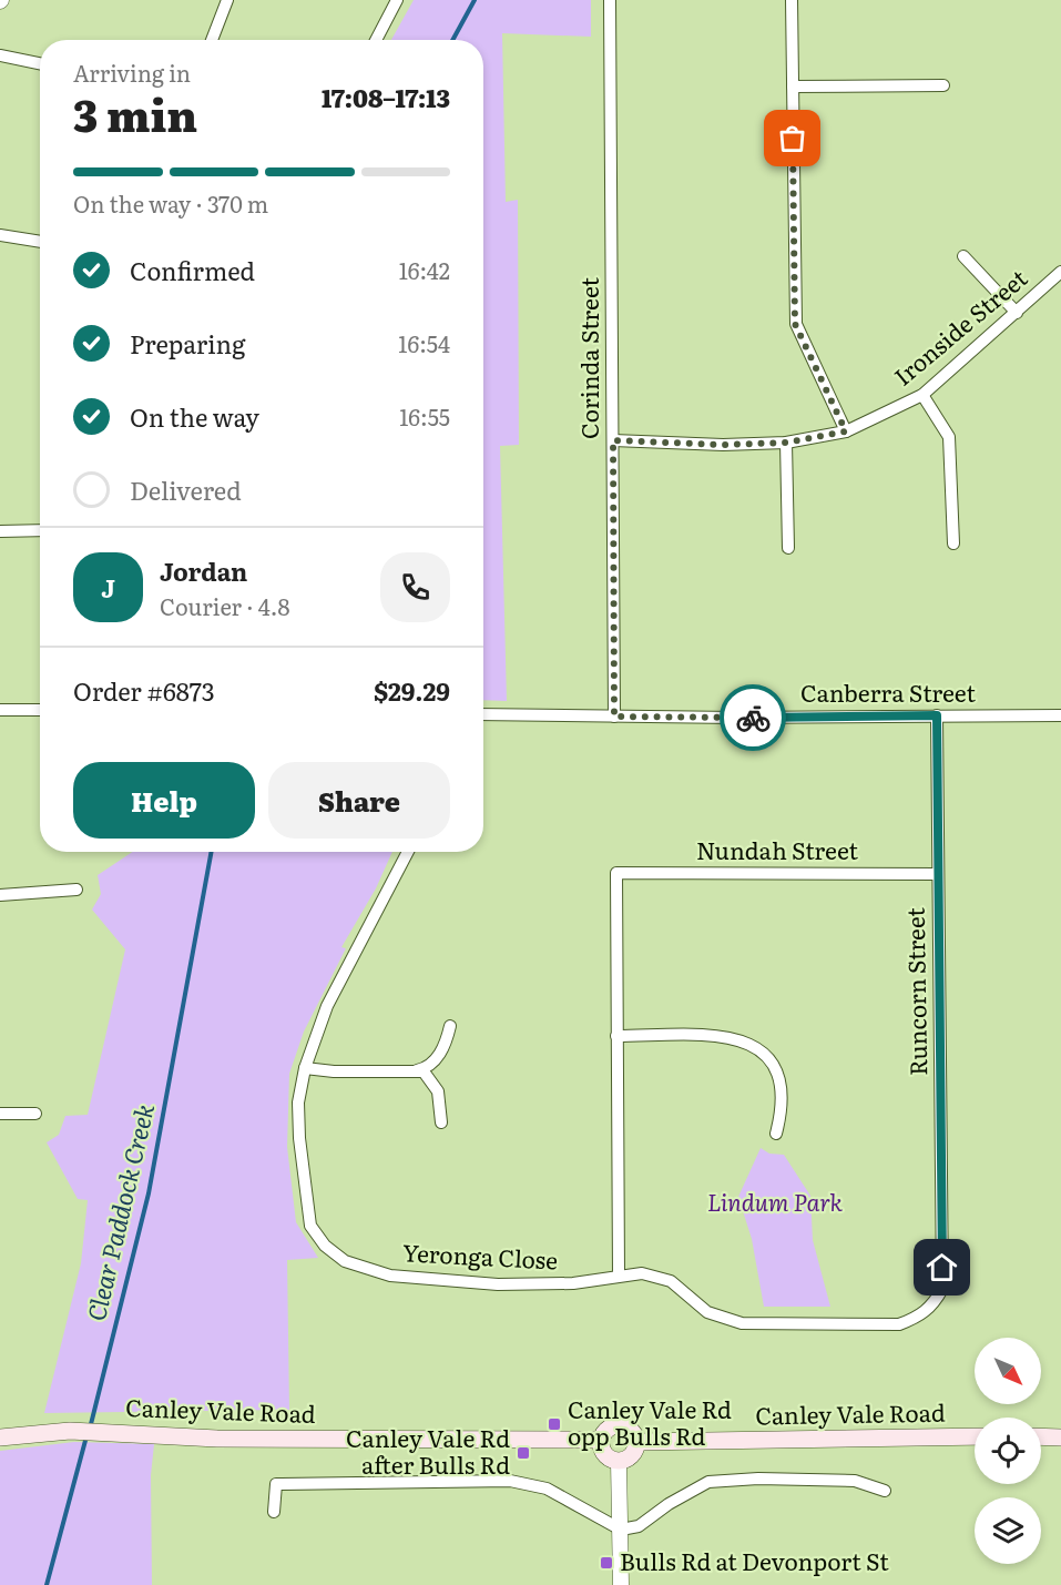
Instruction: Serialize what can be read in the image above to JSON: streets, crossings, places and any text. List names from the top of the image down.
{
  "streets": {
    "main road": ["Canley Vale Road"],
    "street": [
      "Ironside Street",
      "Corinda Street",
      "Canberra Street",
      "Nundah Street",
      "Runcorn Street",
      "Yeronga Close"
    ]
  },
  "crossings": [
    ["Ironside Street", "Corinda Street"],
    ["Corinda Street", "Canberra Street"],
    ["Canberra Street", "Runcorn Street"],
    ["Nundah Street", "Runcorn Street"],
    ["Runcorn Street", "Yeronga Close"]
  ],
  "water": ["Clear Paddock Creek"],
  "parks": ["Lindum Park"],
  "places": {
    "transit": ["Canley Vale Rd opp Bulls Rd", "Canley Vale Rd after Bulls Rd", "Bulls Rd at Devonport St"]
  },
  "north": "bottom right",
  "page": {
    "heading": ["3 min", "Arriving in", "17:08–17:13"],
    "panel": [
      "Jordan",
      "Courier · 4.8",
      "Order #6873",
      "$29.29"
    ],
    "bar": "On the way · 370 m",
    "list": [
      ["Confirmed", "16:42"],
      ["Preparing", "16:54"],
      ["On the way", "16:55"],
      "Delivered"
    ],
    "round": "J",
    "buttons": ["Help", "Share"]
  }
}
